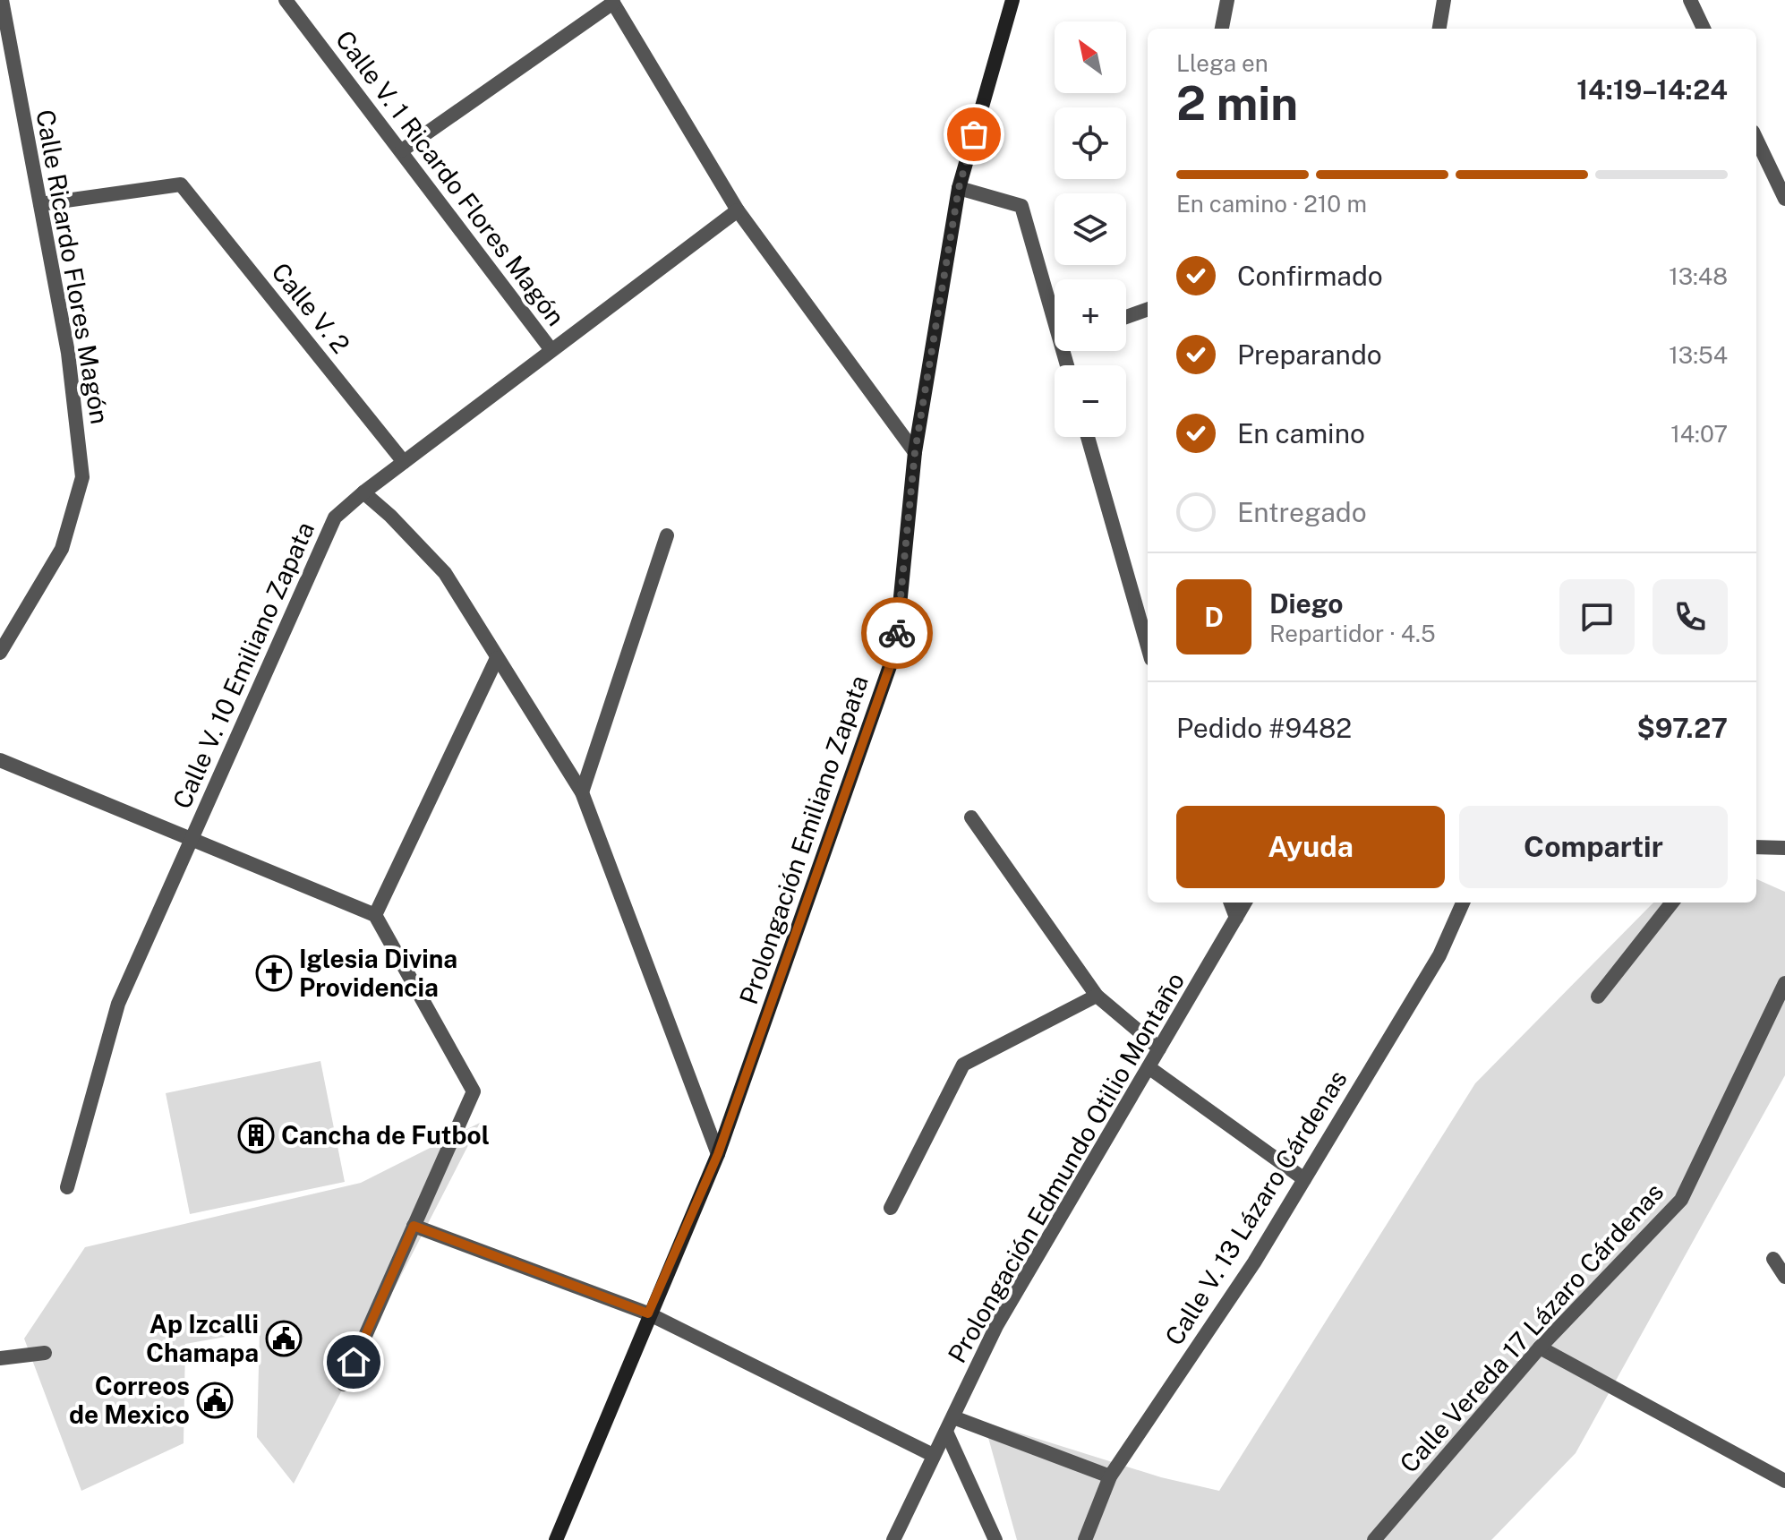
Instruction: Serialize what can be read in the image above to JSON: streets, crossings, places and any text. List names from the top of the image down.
{
  "streets": {
    "main road": ["Prolongación Emiliano Zapata"],
    "street": [
      "Calle V. 1 Ricardo Flores Magón",
      "Calle Ricardo Flores Magón",
      "Calle V. 2",
      "Calle V. 10 Emiliano Zapata",
      "Prolongación Edmundo Otilio Montaño",
      "Calle V. 13 Lázaro Cárdenas",
      "Calle Vereda 17 Lázaro Cárdenas"
    ]
  },
  "crossings": [
    ["Calle V. 1 Ricardo Flores Magón", "Calle V. 10 Emiliano Zapata"],
    ["Calle Ricardo Flores Magón", "Calle V. 2"],
    ["Calle V. 2", "Calle V. 10 Emiliano Zapata"]
  ],
  "places": {
    "church": ["Iglesia Divina Providencia"],
    "building": ["Cancha de Futbol"],
    "public building": ["Ap Izcalli Chamapa", "Correos de Mexico"]
  },
  "north": "top left",
  "page": {
    "map_buttons": ["+", "−"],
    "heading": ["2 min", "Llega en", "14:19–14:24"],
    "panel": [
      "Diego",
      "Repartidor · 4.5",
      "Pedido #9482",
      "$97.27"
    ],
    "bar": "En camino · 210 m",
    "list": [
      ["Confirmado", "13:48"],
      ["Preparando", "13:54"],
      ["En camino", "14:07"],
      "Entregado"
    ],
    "round": "D",
    "buttons": ["Ayuda", "Compartir"]
  }
}
